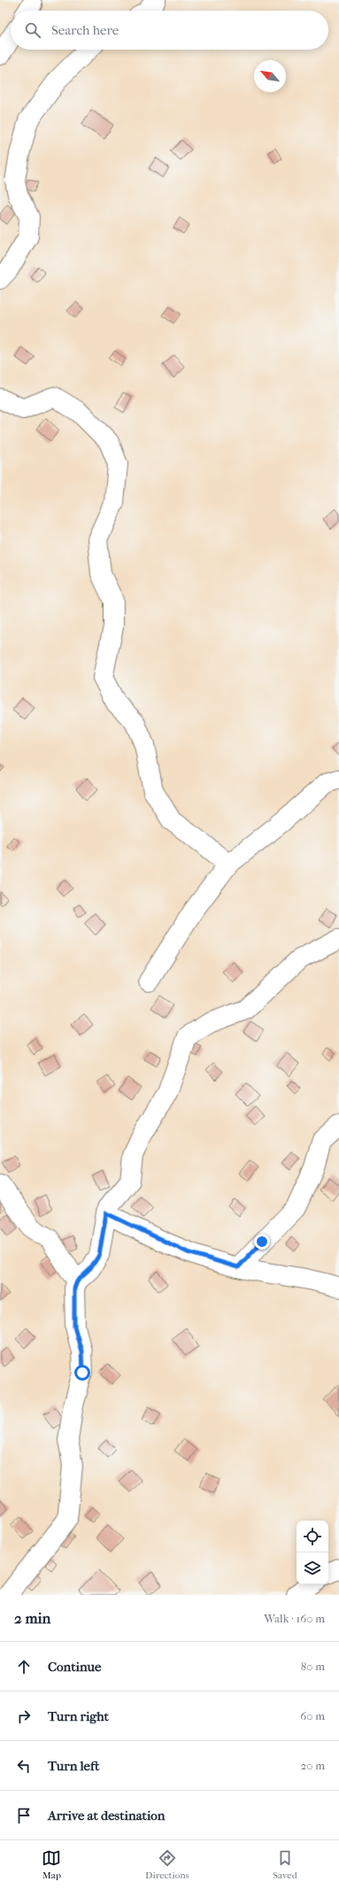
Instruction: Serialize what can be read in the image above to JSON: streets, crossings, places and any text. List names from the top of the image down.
{
  "north": "top left",
  "page": {
    "search": "Search here",
    "heading": ["2 min", "Walk · 160 m"],
    "list": [
      ["Continue", "80 m"],
      ["Turn right", "60 m"],
      ["Turn left", "20 m"],
      "Arrive at destination"
    ],
    "nav": ["Map", "Directions", "Saved"]
  }
}
